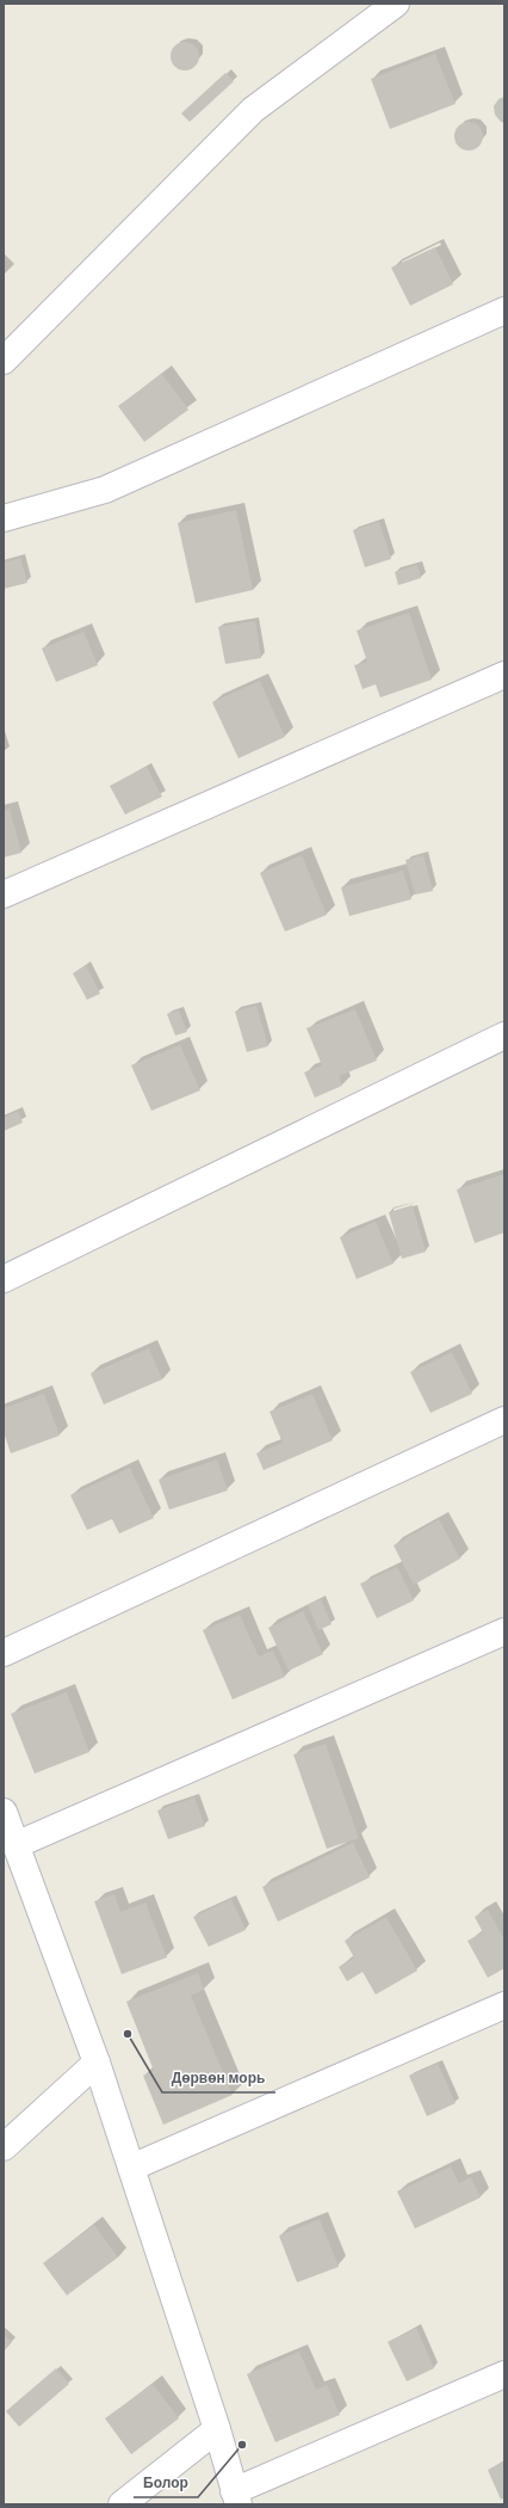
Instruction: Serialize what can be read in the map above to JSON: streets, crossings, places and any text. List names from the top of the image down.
{
  "places": ["Дөрвөн морь", "Болор"]
}
